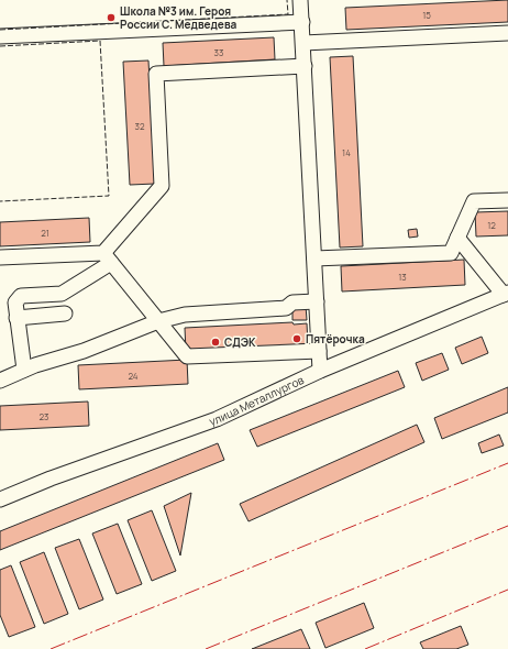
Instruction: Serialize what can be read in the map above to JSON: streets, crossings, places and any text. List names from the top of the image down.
{
  "streets": {
    "street": ["улица Металлургов"]
  },
  "places": ["Школа №3 им. Героя России С. Медведева", "Пятёрочка", "СДЭК"],
  "house_numbers": [
    "15",
    "33",
    "32",
    "14",
    "12",
    "21",
    "13",
    "24",
    "23"
  ]
}
